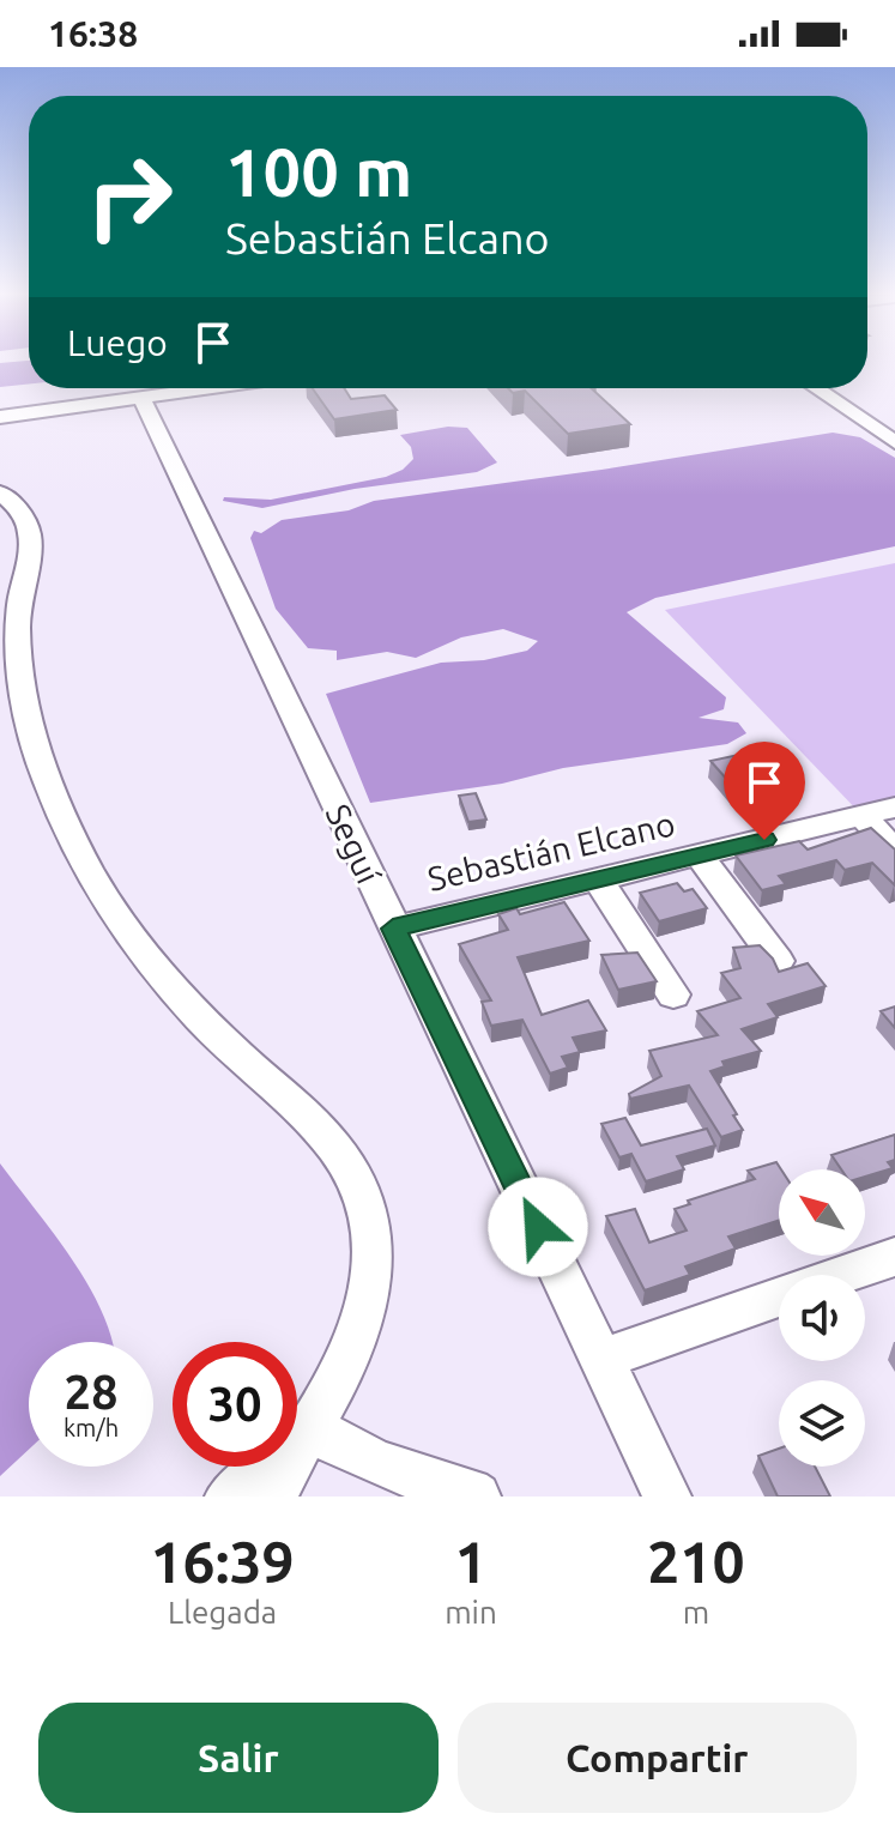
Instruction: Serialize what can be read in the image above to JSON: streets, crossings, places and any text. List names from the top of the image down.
{
  "streets": {
    "street": ["Seguí", "Sebastián Elcano"]
  },
  "crossings": [
    ["Seguí", "Sebastián Elcano"]
  ],
  "north": "top left",
  "page": {
    "status": "16:38",
    "turn": ["100 m", "Sebastián Elcano"],
    "then": "Luego",
    "speed": "28 km/h",
    "limit": "30",
    "eta": [
      "16:39",
      "Llegada",
      "1",
      "min",
      "210",
      "m"
    ],
    "buttons": ["Salir", "Compartir"]
  }
}
